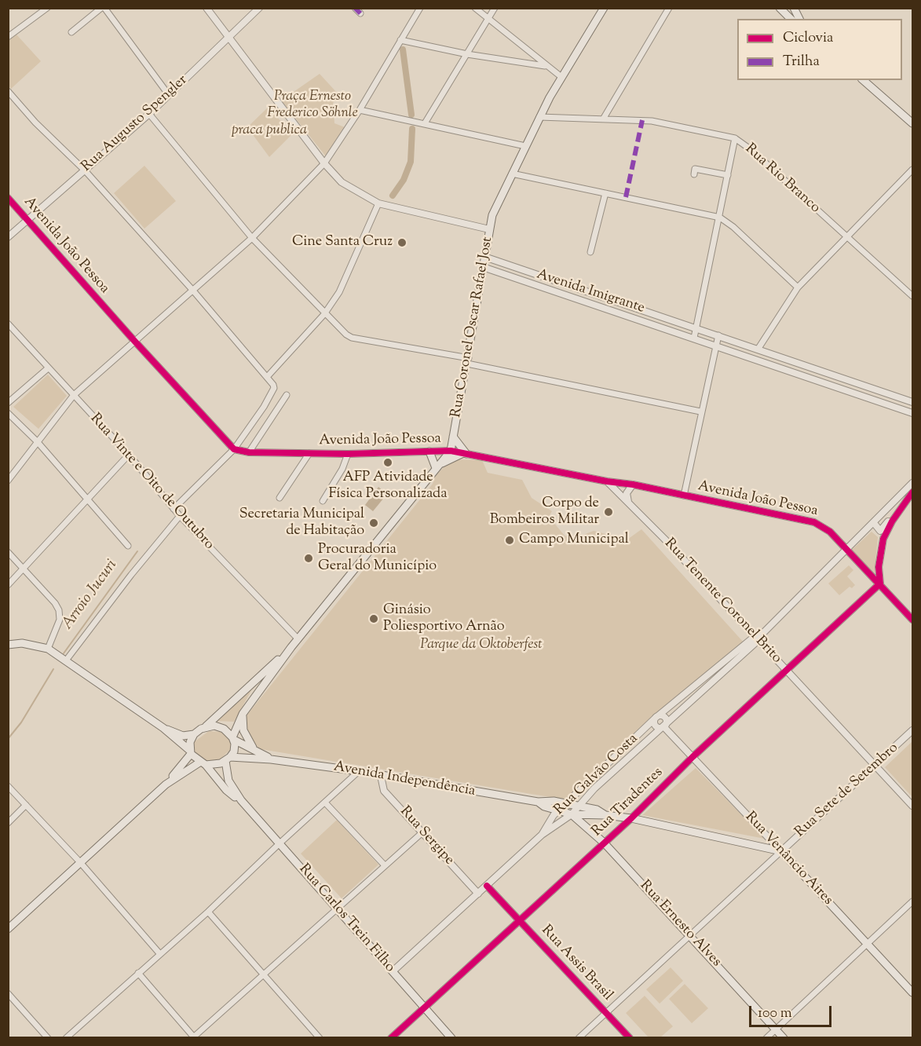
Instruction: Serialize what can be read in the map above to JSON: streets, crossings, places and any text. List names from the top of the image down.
{
  "streets": {
    "main road": [
      "Rua Coronel Oscar Rafael Jost",
      "Avenida Independência",
      "Rua Venâncio Aires",
      "Rua Carlos Trein Filho",
      "Rua Ernesto Alves"
    ],
    "street": [
      "Rua Augusto Spengler",
      "Rua Rio Branco",
      "Avenida João Pessoa",
      "Avenida Imigrante",
      "Rua Vinte e Oito de Outubro",
      "Rua Tenente Coronel Brito",
      "Rua Galvão Costa",
      "Rua Sete de Setembro",
      "Rua Tiradentes",
      "Rua Sergipe",
      "Rua Assis Brasil"
    ]
  },
  "crossings": [
    ["Rua Augusto Spengler", "Avenida João Pessoa"],
    ["Rua Rio Branco", "Rua Coronel Oscar Rafael Jost"],
    ["Avenida João Pessoa", "Rua Coronel Oscar Rafael Jost"],
    ["Avenida João Pessoa", "Rua Tenente Coronel Brito"],
    ["Avenida João Pessoa", "Rua Galvão Costa"],
    ["Avenida João Pessoa", "Rua Tiradentes"],
    ["Avenida Imigrante", "Rua Coronel Oscar Rafael Jost"],
    ["Rua Tenente Coronel Brito", "Rua Galvão Costa"],
    ["Rua Tenente Coronel Brito", "Rua Sete de Setembro"],
    ["Rua Tenente Coronel Brito", "Rua Tiradentes"],
    ["Rua Galvão Costa", "Avenida Independência"],
    ["Rua Galvão Costa", "Rua Sergipe"],
    ["Rua Galvão Costa", "Rua Venâncio Aires"],
    ["Rua Galvão Costa", "Rua Carlos Trein Filho"],
    ["Rua Galvão Costa", "Rua Ernesto Alves"],
    ["Rua Galvão Costa", "Rua Assis Brasil"],
    ["Avenida Independência", "Rua Sete de Setembro"],
    ["Avenida Independência", "Rua Tiradentes"],
    ["Avenida Independência", "Rua Sergipe"],
    ["Avenida Independência", "Rua Venâncio Aires"],
    ["Avenida Independência", "Rua Carlos Trein Filho"],
    ["Avenida Independência", "Rua Ernesto Alves"],
    ["Rua Sete de Setembro", "Rua Venâncio Aires"],
    ["Rua Tiradentes", "Rua Venâncio Aires"],
    ["Rua Tiradentes", "Rua Carlos Trein Filho"],
    ["Rua Tiradentes", "Rua Ernesto Alves"],
    ["Rua Tiradentes", "Rua Assis Brasil"]
  ],
  "water": ["Arroio Jucuri"],
  "parks": ["Praça Ernesto Frederico Söhnle", "praca publica", "Parque da Oktoberfest"],
  "places": [
    "Cine Santa Cruz",
    "AFP Atividade Física Personalizada",
    "Corpo de Bombeiros Militar",
    "Secretaria Municipal de Habitação",
    "Campo Municipal",
    "Procuradoria Geral do Município",
    "Ginásio Poliesportivo Arnão"
  ],
  "legend": ["Ciclovia", "Trilha"],
  "scale_bar": "100 m"
}
